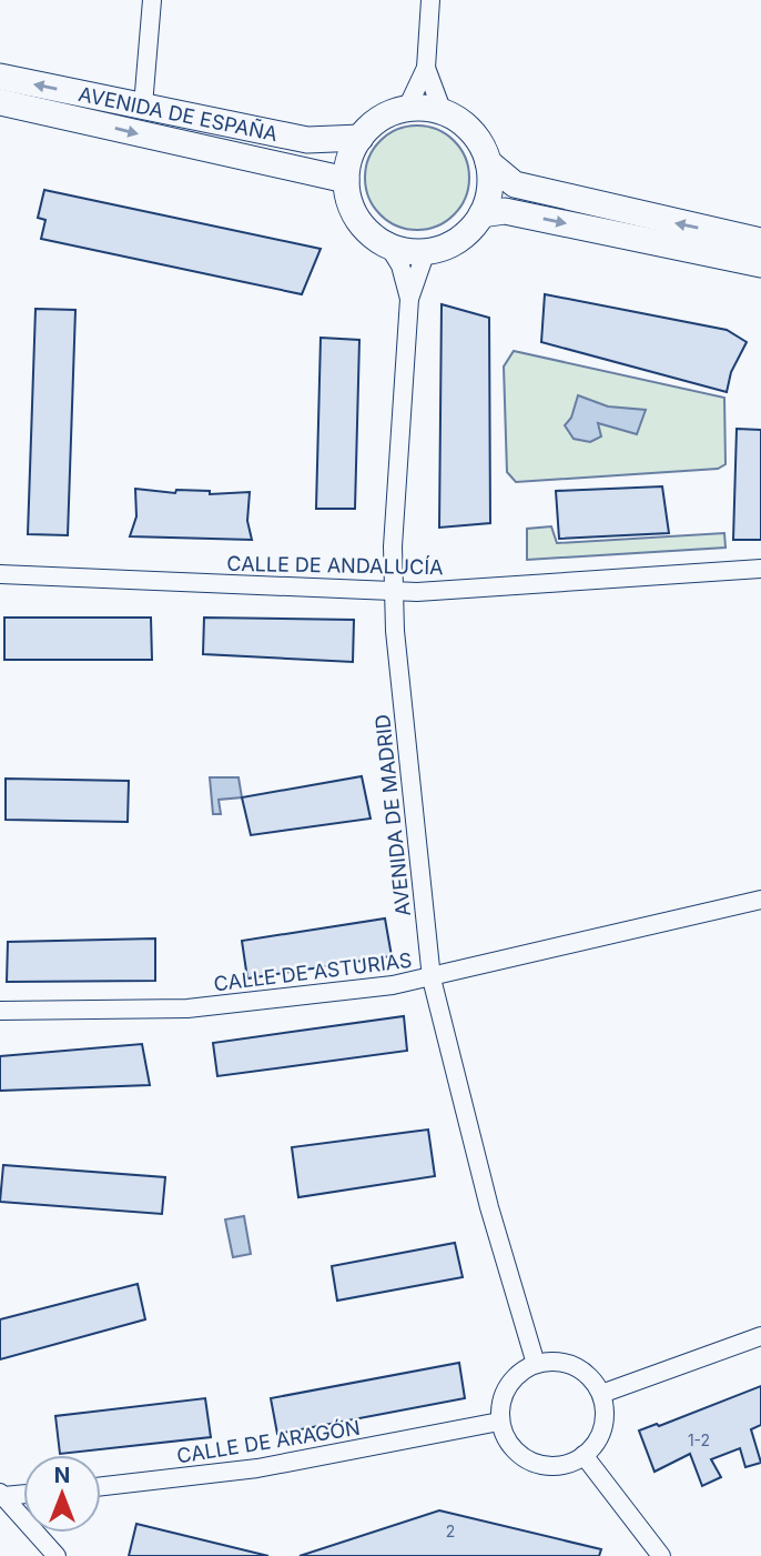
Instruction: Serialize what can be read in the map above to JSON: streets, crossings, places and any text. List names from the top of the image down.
{
  "streets": {
    "street": [
      "AVENIDA DE ESPAÑA",
      "CALLE DE ANDALUCÍA",
      "AVENIDA DE MADRID",
      "CALLE DE ASTURIAS",
      "CALLE DE ARAGÓN"
    ]
  },
  "crossings": [
    ["AVENIDA DE ESPAÑA", "AVENIDA DE MADRID"],
    ["CALLE DE ANDALUCÍA", "AVENIDA DE MADRID"],
    ["AVENIDA DE MADRID", "CALLE DE ASTURIAS"],
    ["AVENIDA DE MADRID", "CALLE DE ARAGÓN"]
  ],
  "house_numbers": ["1-2", "2"],
  "north": "top"
}
